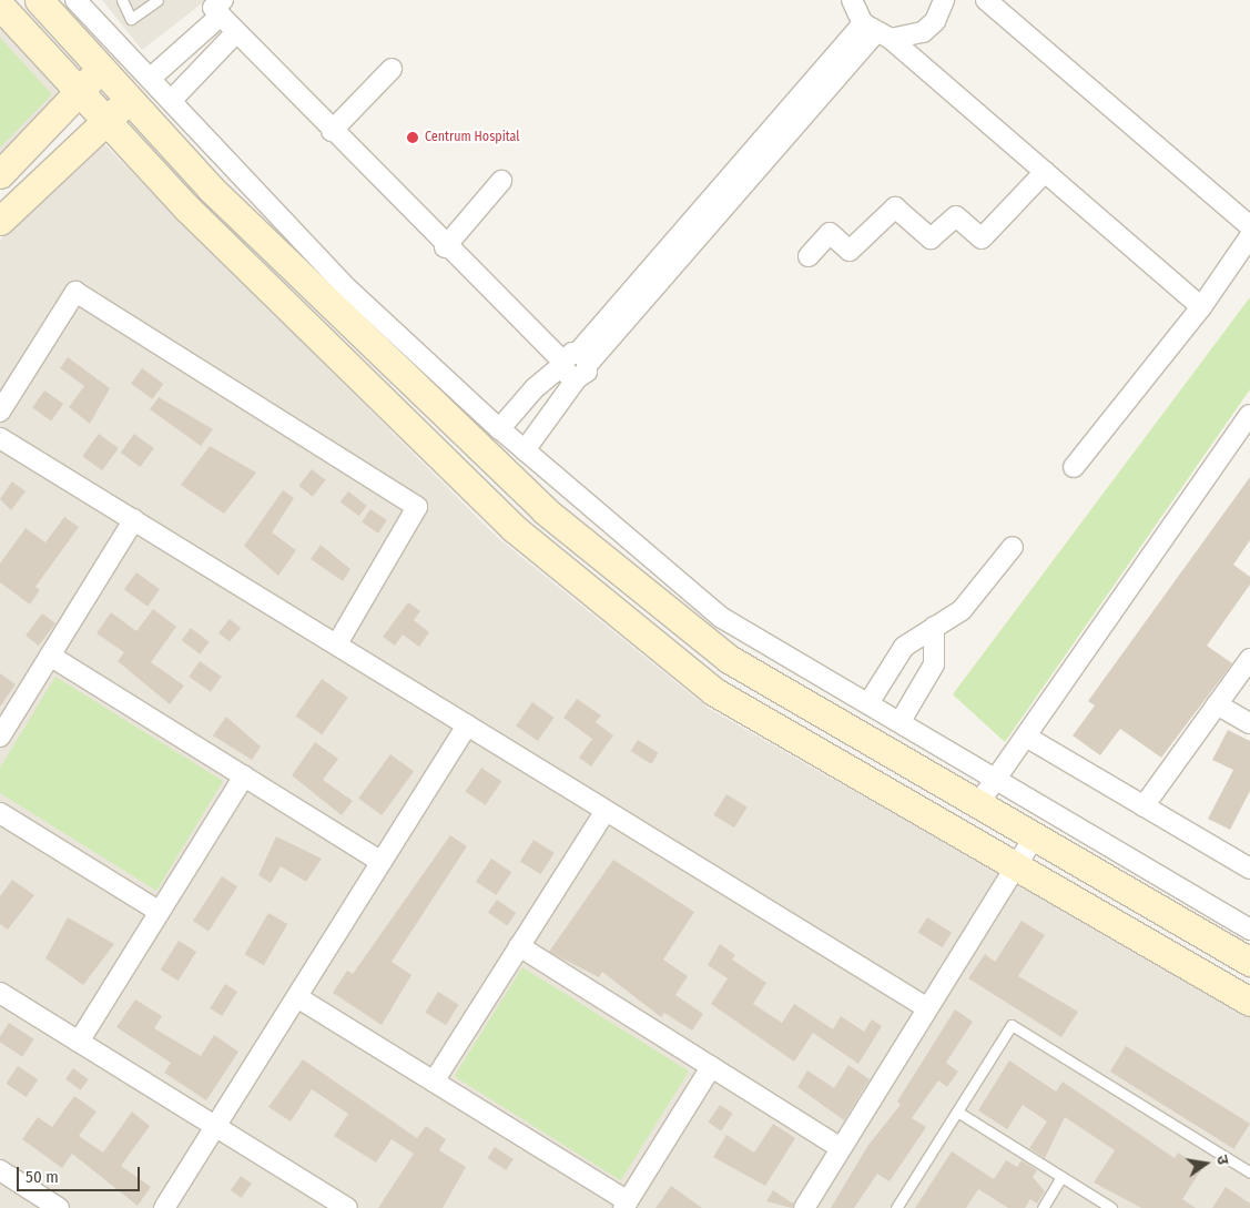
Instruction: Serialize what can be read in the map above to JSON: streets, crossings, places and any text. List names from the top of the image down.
{
  "places": ["Centrum Hospital"],
  "scale_bar": "50 m",
  "north": "right"
}
